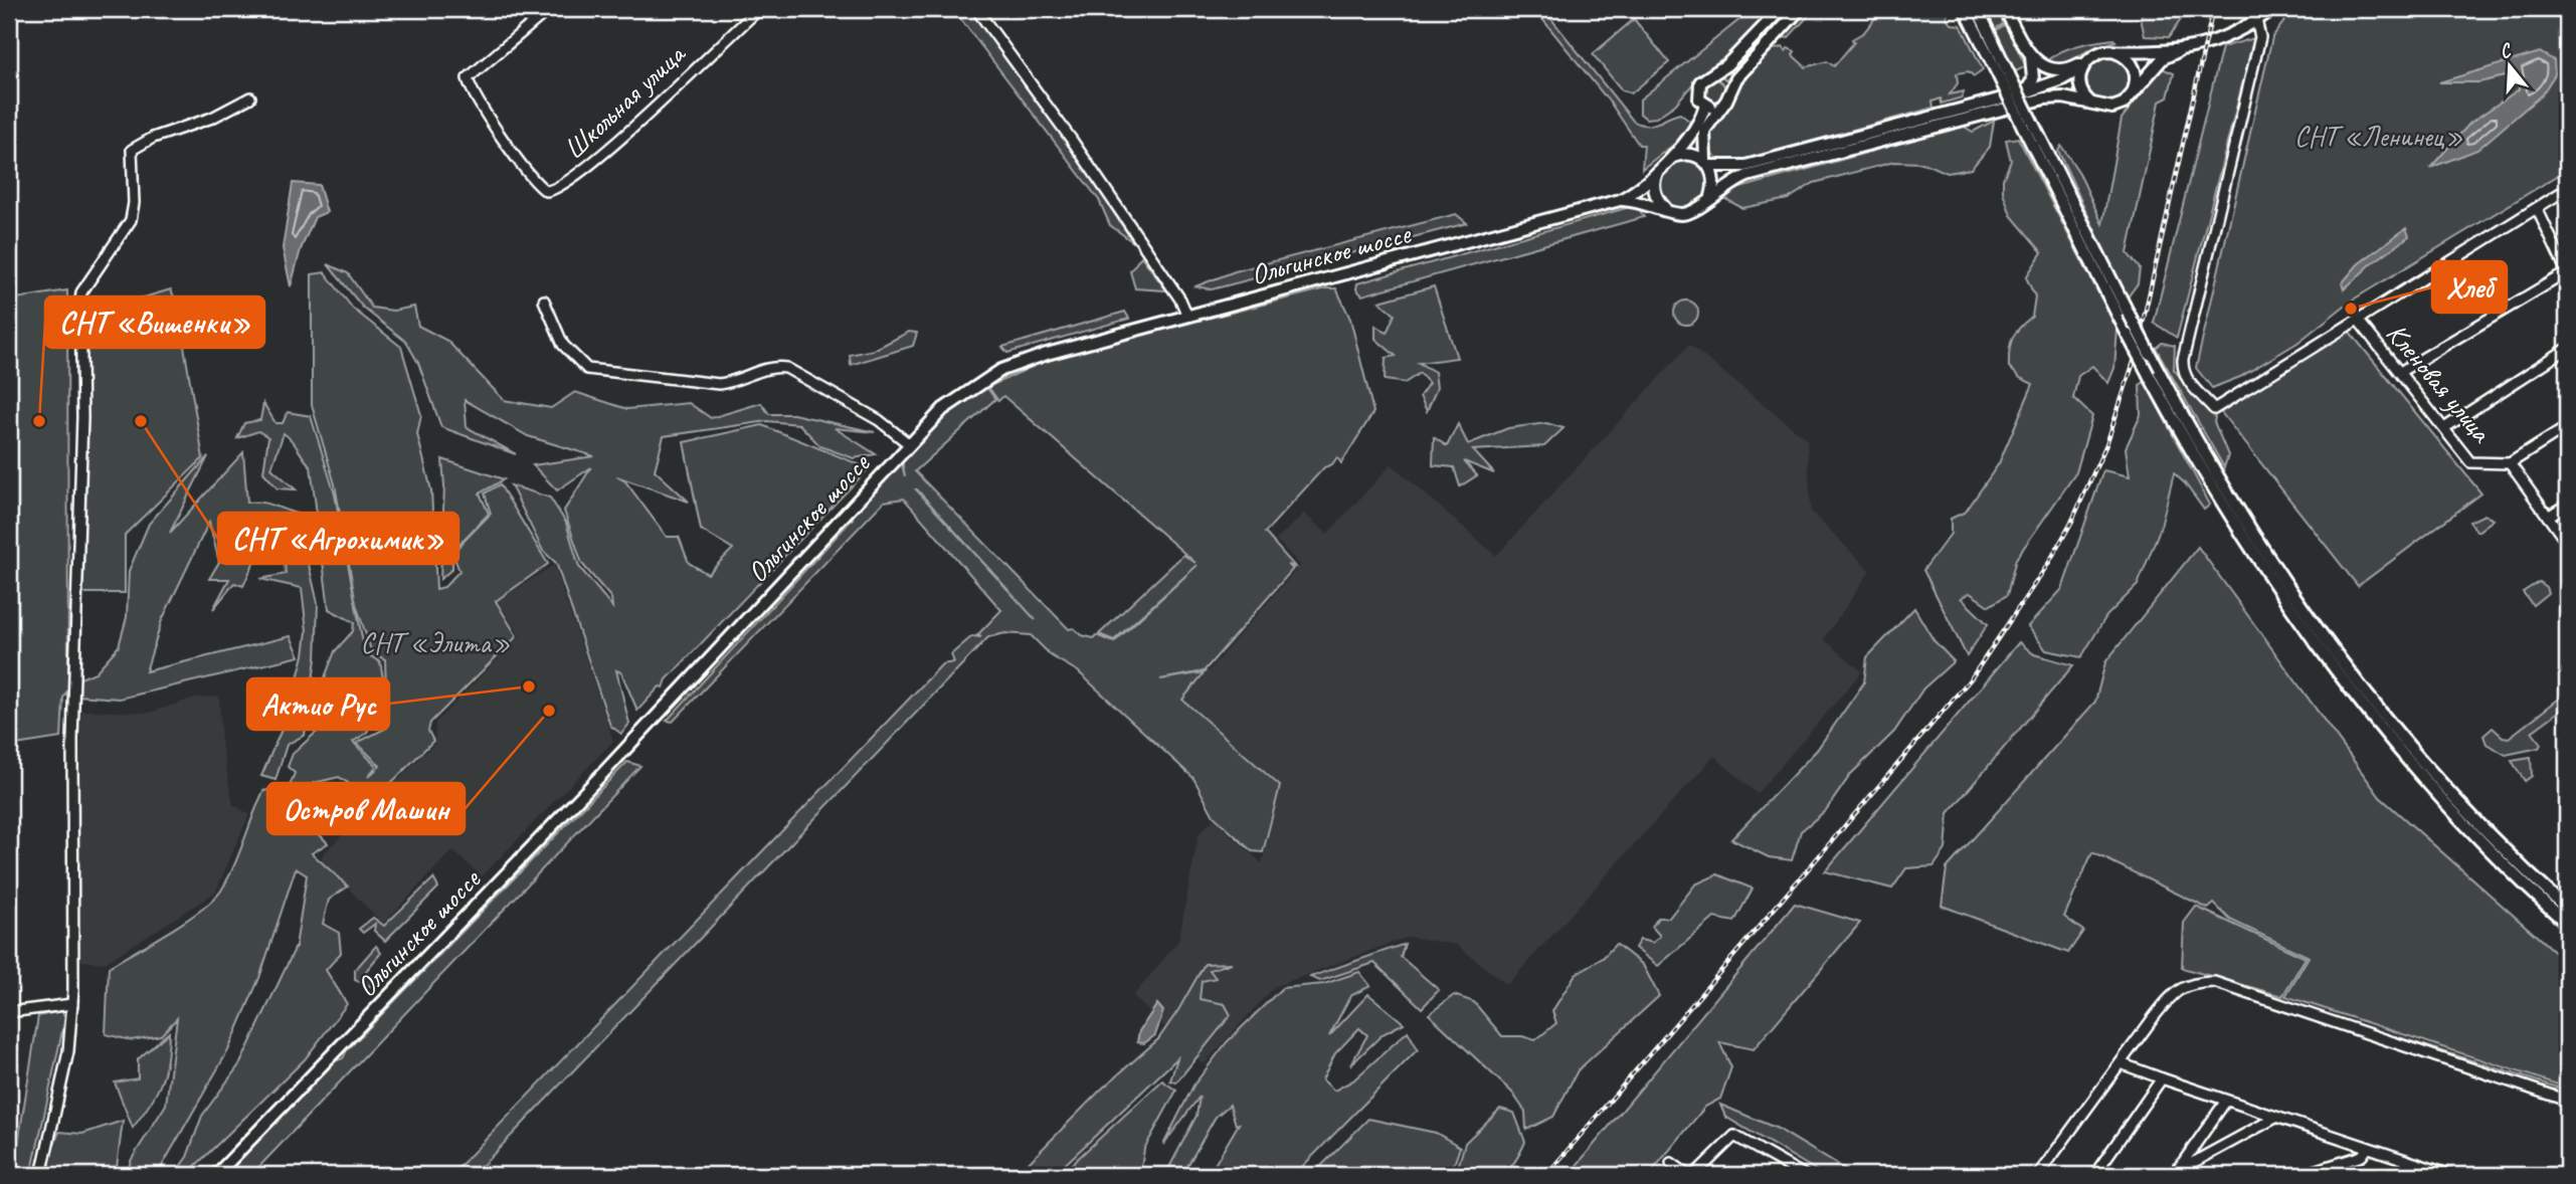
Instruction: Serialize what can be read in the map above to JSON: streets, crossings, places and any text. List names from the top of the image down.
{
  "streets": {
    "main road": ["Ольгинское шоссе"],
    "street": ["Школьная улица", "Кленовая улица"]
  },
  "parks": ["СНТ «Ленинец»", "СНТ «Элита»"],
  "places": [
    "Хлеб",
    "СНТ «Вишенки»",
    "СНТ «Агрохимик»",
    "Актио Рус",
    "Остров Машин"
  ],
  "north": "top"
}
